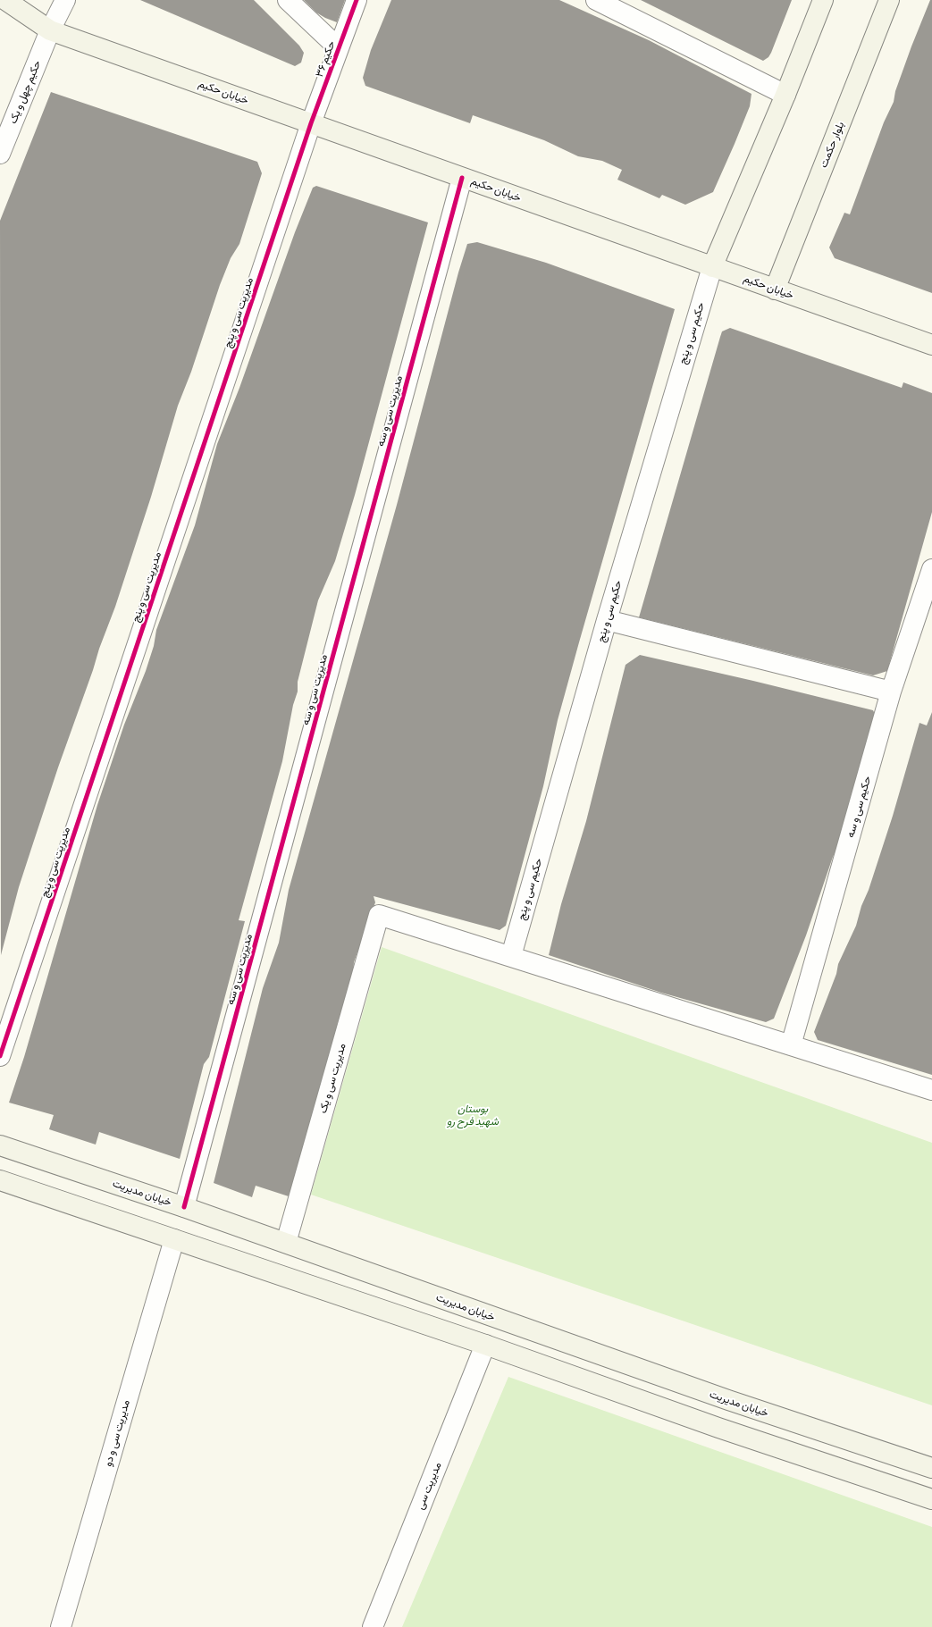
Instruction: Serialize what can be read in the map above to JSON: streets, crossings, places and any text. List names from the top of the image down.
{
  "streets": {
    "main road": ["خیابان حکیم", "بلوار حکمت", "خیابان مدیریت"],
    "street": [
      "حکیم ۳۶",
      "حکیم چهل و یک",
      "مدیریت سی و پنج",
      "حکیم سی و پنج",
      "مدیریت سی و سه",
      "حکیم سی و سه",
      "مدیریت سی و یک",
      "مدیریت سی و دو",
      "مدیریت سی"
    ]
  },
  "crossings": [
    ["حکیم ۳۶", "خیابان حکیم"],
    ["حکیم ۳۶", "مدیریت سی و پنج"],
    ["حکیم چهل و یک", "خیابان حکیم"],
    ["خیابان حکیم", "بلوار حکمت"],
    ["خیابان حکیم", "مدیریت سی و پنج"],
    ["خیابان حکیم", "حکیم سی و پنج"],
    ["خیابان حکیم", "مدیریت سی و سه"],
    ["حکیم سی و پنج", "مدیریت سی و یک"],
    ["مدیریت سی و سه", "خیابان مدیریت"],
    ["مدیریت سی و یک", "خیابان مدیریت"]
  ],
  "parks": ["بوستان شهید فرح رو"]
}
